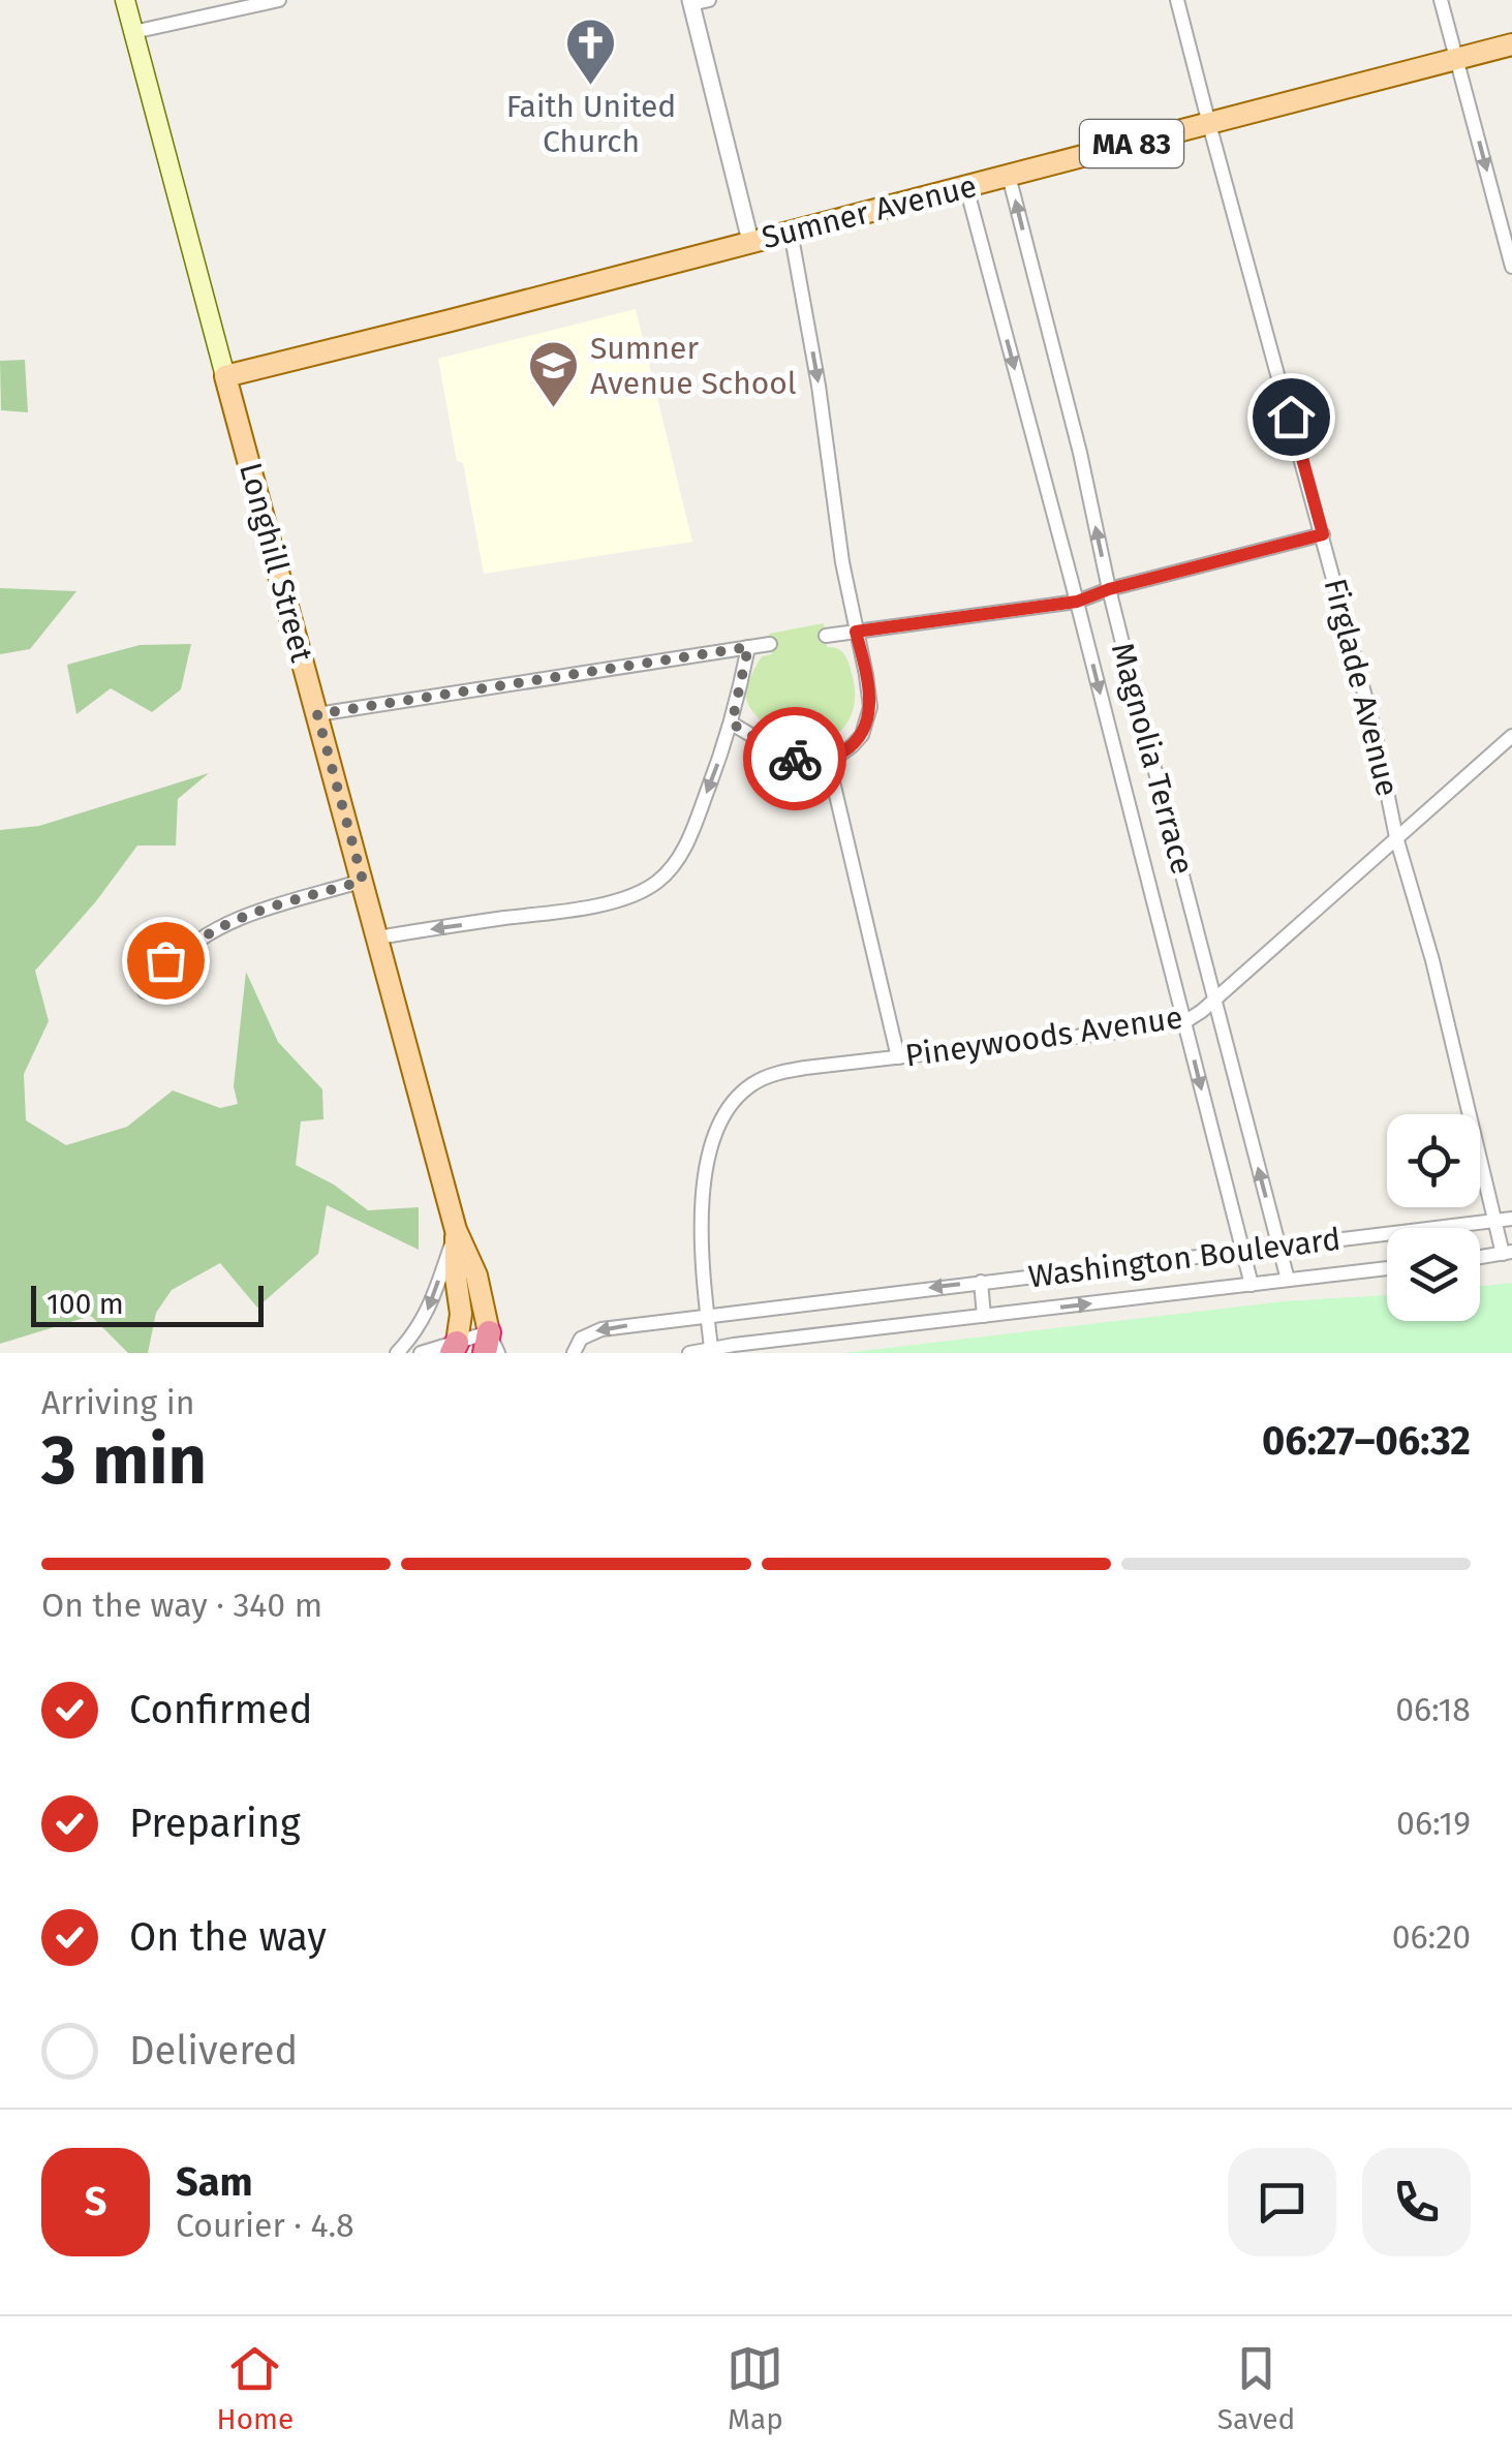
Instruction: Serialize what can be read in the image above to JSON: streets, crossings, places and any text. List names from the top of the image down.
{
  "streets": {
    "main road": ["MA 83", "Sumner Avenue", "Longhill Street"],
    "street": [
      "Firglade Avenue",
      "Magnolia Terrace",
      "Pineywoods Avenue",
      "Washington Boulevard"
    ]
  },
  "crossings": [
    ["Sumner Avenue", "Longhill Street"],
    ["Sumner Avenue", "Firglade Avenue"],
    ["Sumner Avenue", "Magnolia Terrace"],
    ["Firglade Avenue", "Pineywoods Avenue"],
    ["Firglade Avenue", "Washington Boulevard"],
    ["Magnolia Terrace", "Pineywoods Avenue"],
    ["Magnolia Terrace", "Washington Boulevard"],
    ["Pineywoods Avenue", "Washington Boulevard"]
  ],
  "places": {
    "church": ["Faith United Church"],
    "school or university": ["Sumner Avenue School"]
  },
  "scale_bar": "100 m",
  "page": {
    "scale": "100 m",
    "heading": ["3 min", "Arriving in", "06:27–06:32"],
    "panel": ["Sam", "Courier · 4.8"],
    "bar": "On the way · 340 m",
    "list": [
      ["Confirmed", "06:18"],
      ["Preparing", "06:19"],
      ["On the way", "06:20"],
      "Delivered"
    ],
    "round": "S",
    "tabs": ["Home", "Map", "Saved"]
  }
}
